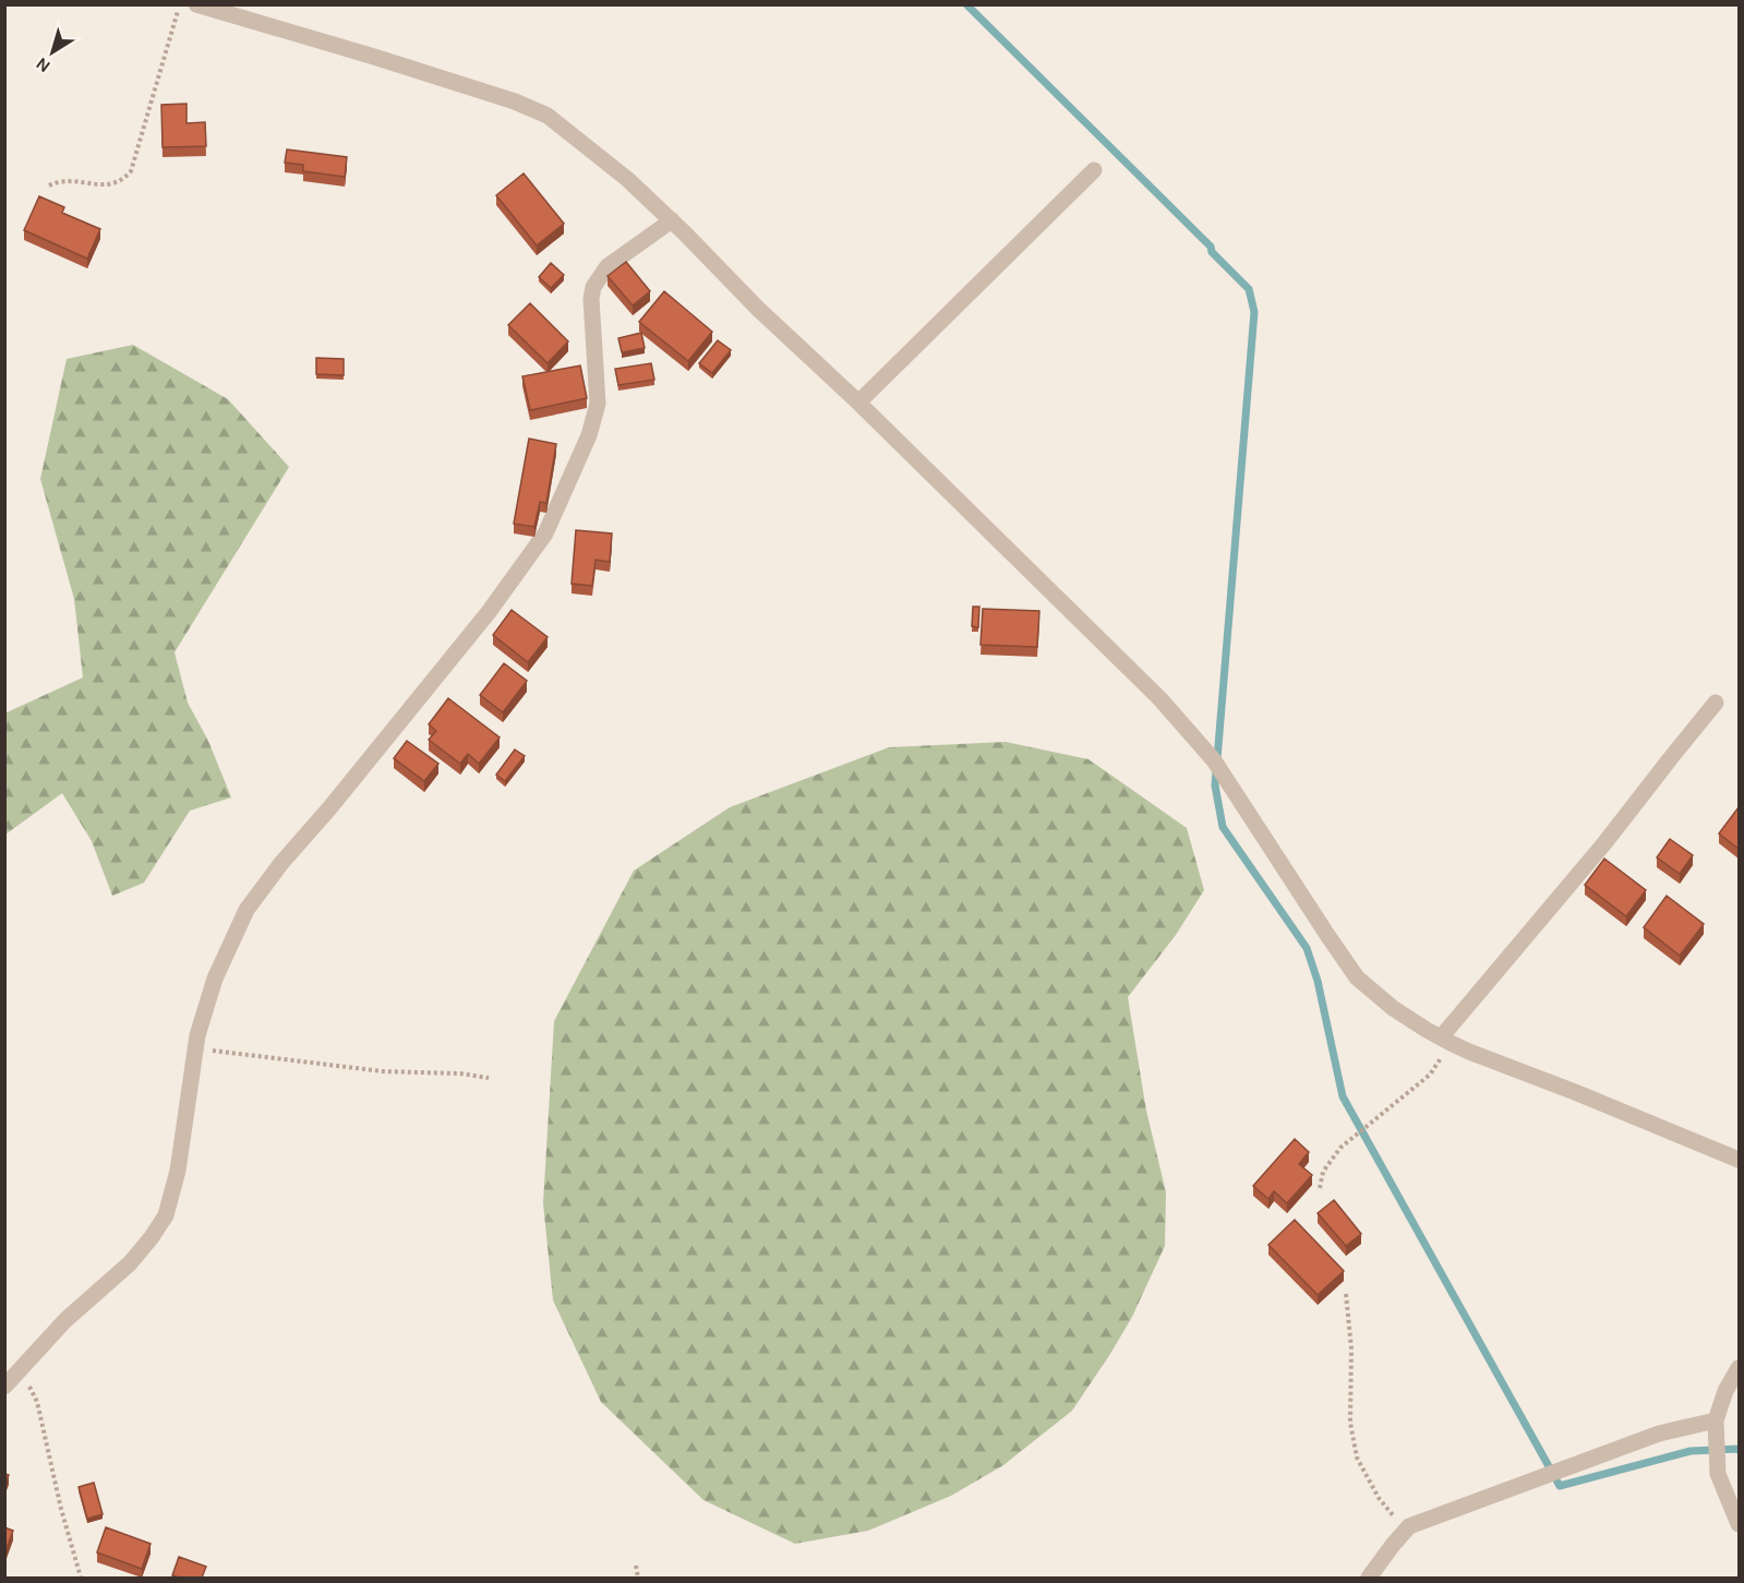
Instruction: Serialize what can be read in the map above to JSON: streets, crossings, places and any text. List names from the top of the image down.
{
  "north": "bottom left"
}
